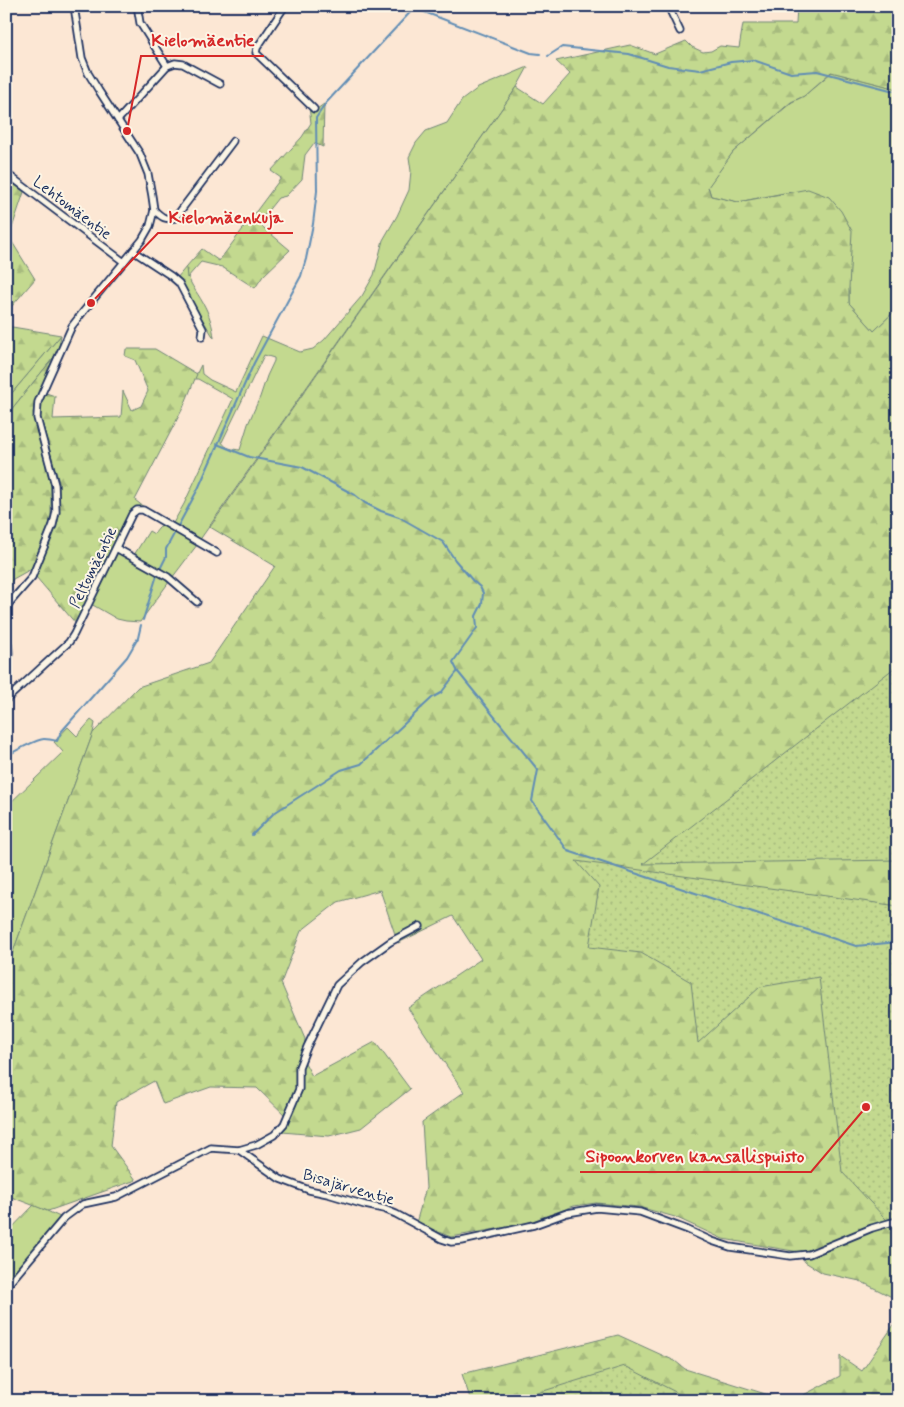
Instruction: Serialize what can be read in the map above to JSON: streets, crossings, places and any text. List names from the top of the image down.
{
  "streets": {
    "street": ["Lehtomäentie", "Peltomäentie", "Bisajärventie"]
  },
  "places": ["Kielomäentie", "Kielomäenkuja", "Sipoonkorven kansallispuisto"]
}
